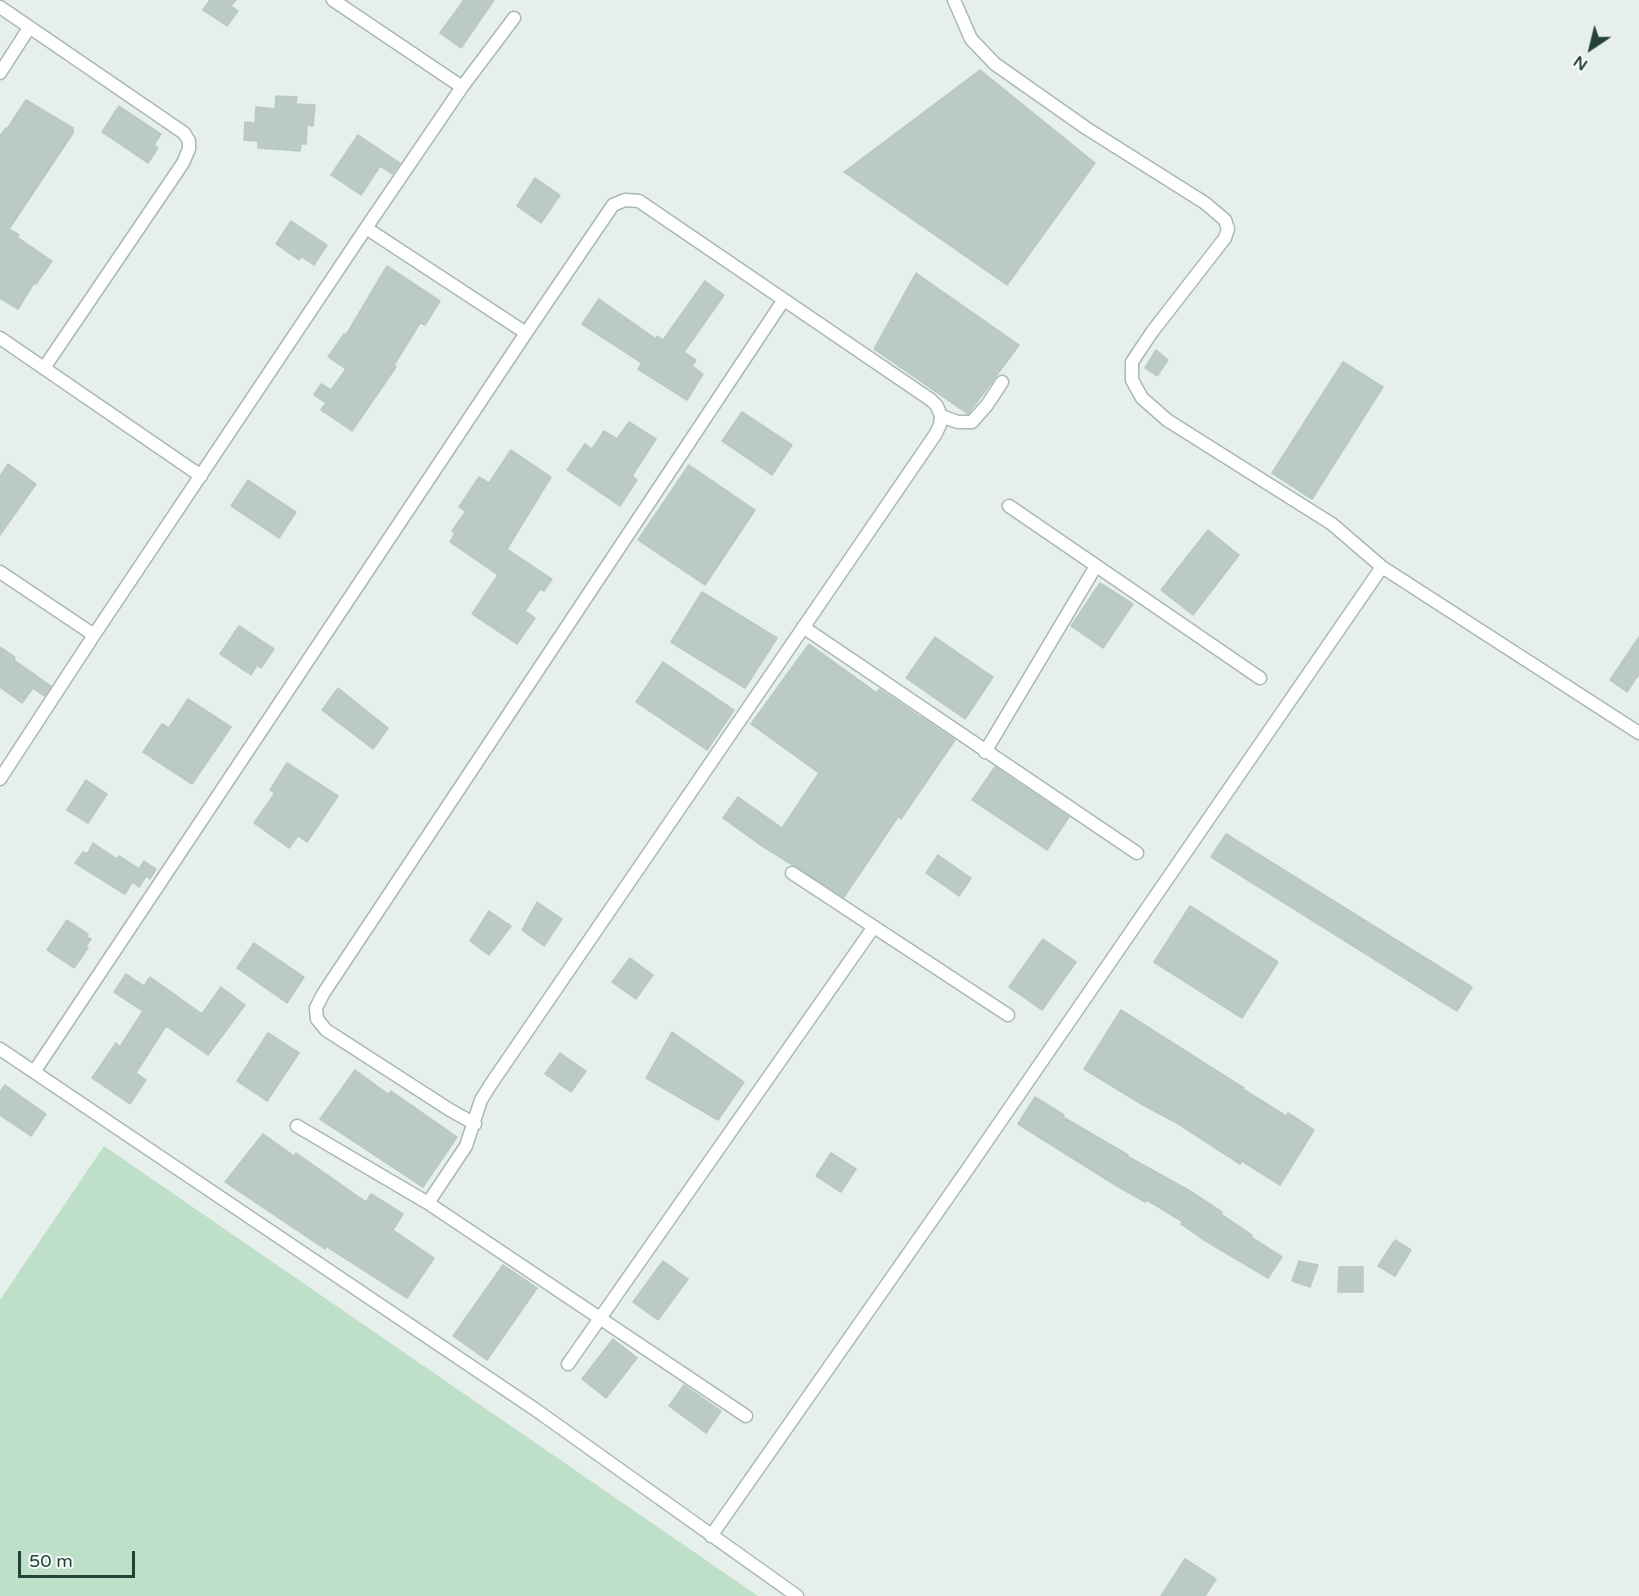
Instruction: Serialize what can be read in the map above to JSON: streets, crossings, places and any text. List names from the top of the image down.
{
  "scale_bar": "50 m",
  "north": "bottom left"
}
